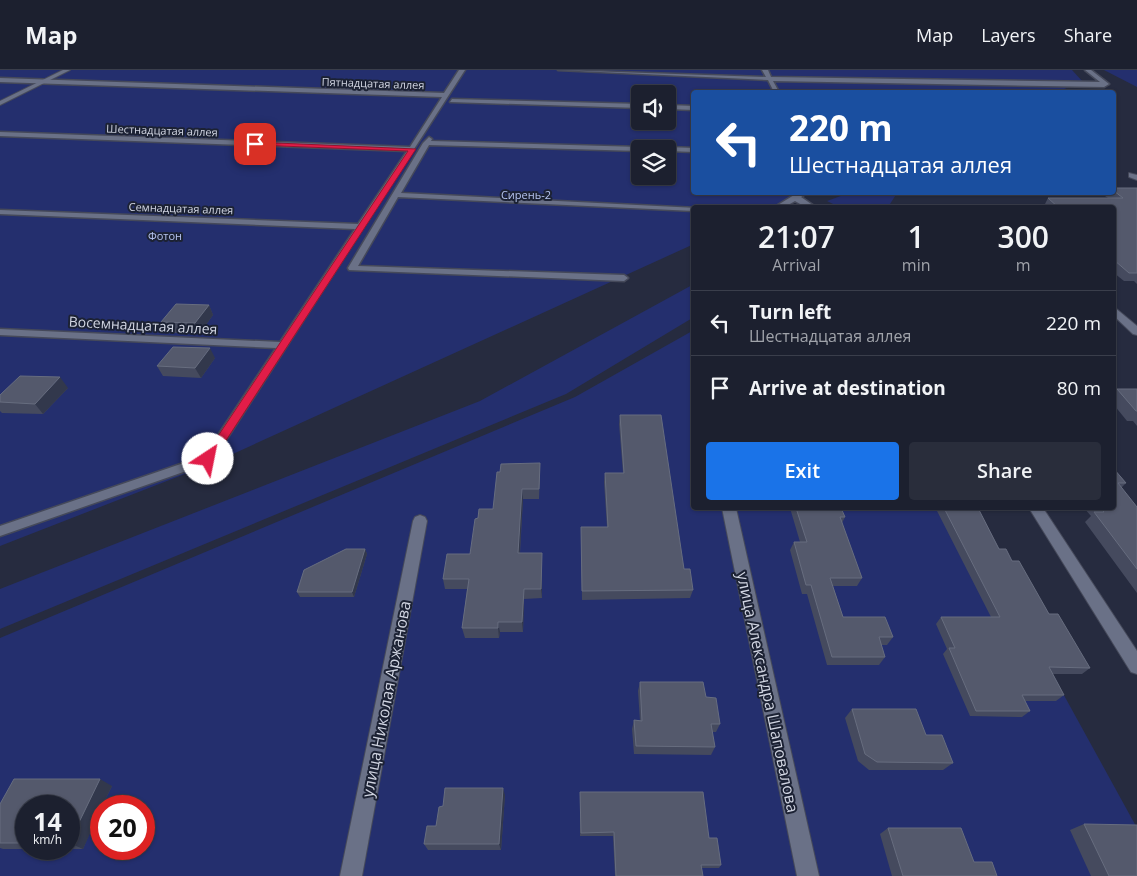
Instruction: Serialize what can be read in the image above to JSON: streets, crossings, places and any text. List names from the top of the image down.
{
  "streets": {
    "street": ["улица Александра Шаповалова", "улица Николая Аржанова"],
    "lane": [
      "Пятнадцатая аллея",
      "Шестнадцатая аллея",
      "Семнадцатая аллея",
      "Восемнадцатая аллея"
    ]
  },
  "parks": ["Сирень-2", "Фотон"],
  "page": {
    "header": "Map",
    "nav": ["Map", "Layers", "Share"],
    "turn": ["220 m", "Шестнадцатая аллея"],
    "eta": [
      "21:07",
      "Arrival",
      "1",
      "min",
      "300",
      "m"
    ],
    "list": [
      {
        "name": "Turn left",
        "note": "Шестнадцатая аллея",
        "value": "220 m"
      },
      {
        "name": "Arrive at destination",
        "value": "80 m"
      }
    ],
    "buttons": ["Exit", "Share"],
    "speed": "14 km/h",
    "limit": "20"
  }
}
